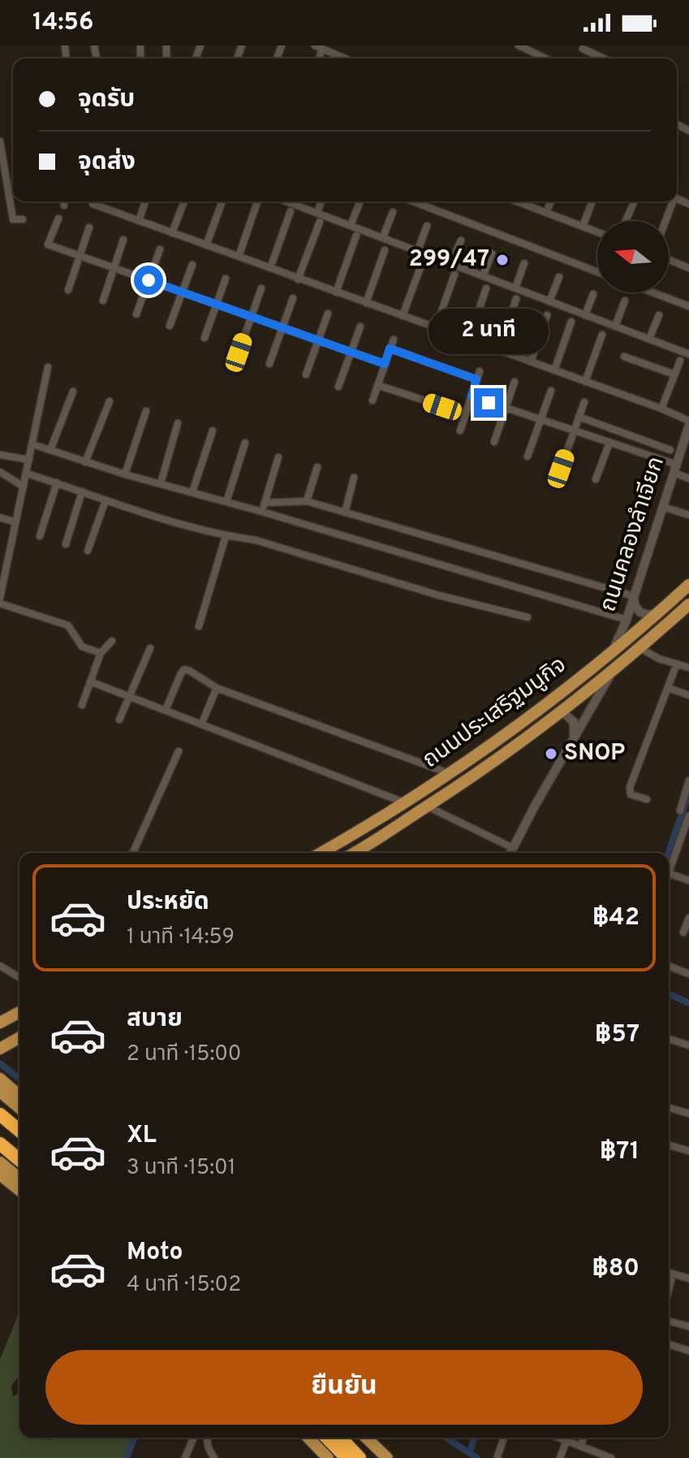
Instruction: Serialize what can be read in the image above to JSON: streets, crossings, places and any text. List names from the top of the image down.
{
  "streets": {
    "main road": ["ถนนประเสริฐมนูกิจ"],
    "street": ["ถนนคลองลำเจียก"]
  },
  "crossings": [
    ["ถนนคลองลำเจียก", "ถนนประเสริฐมนูกิจ"]
  ],
  "places": ["299/47", "SNOP"],
  "north": "left",
  "page": {
    "status": "14:56",
    "banner": ["จุดรับ", "จุดส่ง"],
    "bubble": "2 นาที",
    "list": [
      {
        "name": "ประหยัด",
        "note": "1 นาที · 14:59",
        "value": "฿42"
      },
      {
        "name": "สบาย",
        "note": "2 นาที · 15:00",
        "value": "฿57"
      },
      {
        "name": "XL",
        "note": "3 นาที · 15:01",
        "value": "฿71"
      },
      {
        "name": "Moto",
        "note": "4 นาที · 15:02",
        "value": "฿80"
      }
    ],
    "buttons": "ยืนยัน"
  }
}
